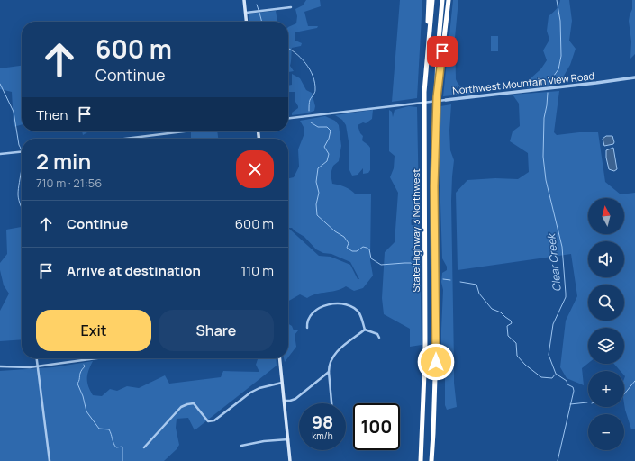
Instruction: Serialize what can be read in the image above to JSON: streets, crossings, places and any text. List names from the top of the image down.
{
  "streets": {
    "highway": ["State Highway 3 Northwest"],
    "street": ["Northwest Mountain View Road"]
  },
  "water": ["Clear Creek"],
  "north": "top",
  "page": {
    "turn": ["600 m", "Continue"],
    "then": "Then",
    "heading": ["2 min", "710 m · 21:56"],
    "map_buttons": ["+", "−"],
    "list": [
      {
        "name": "Continue",
        "value": "600 m"
      },
      {
        "name": "Arrive at destination",
        "value": "110 m"
      }
    ],
    "buttons": ["Exit", "Share"],
    "speed": "98 km/h",
    "limit": "100"
  }
}
